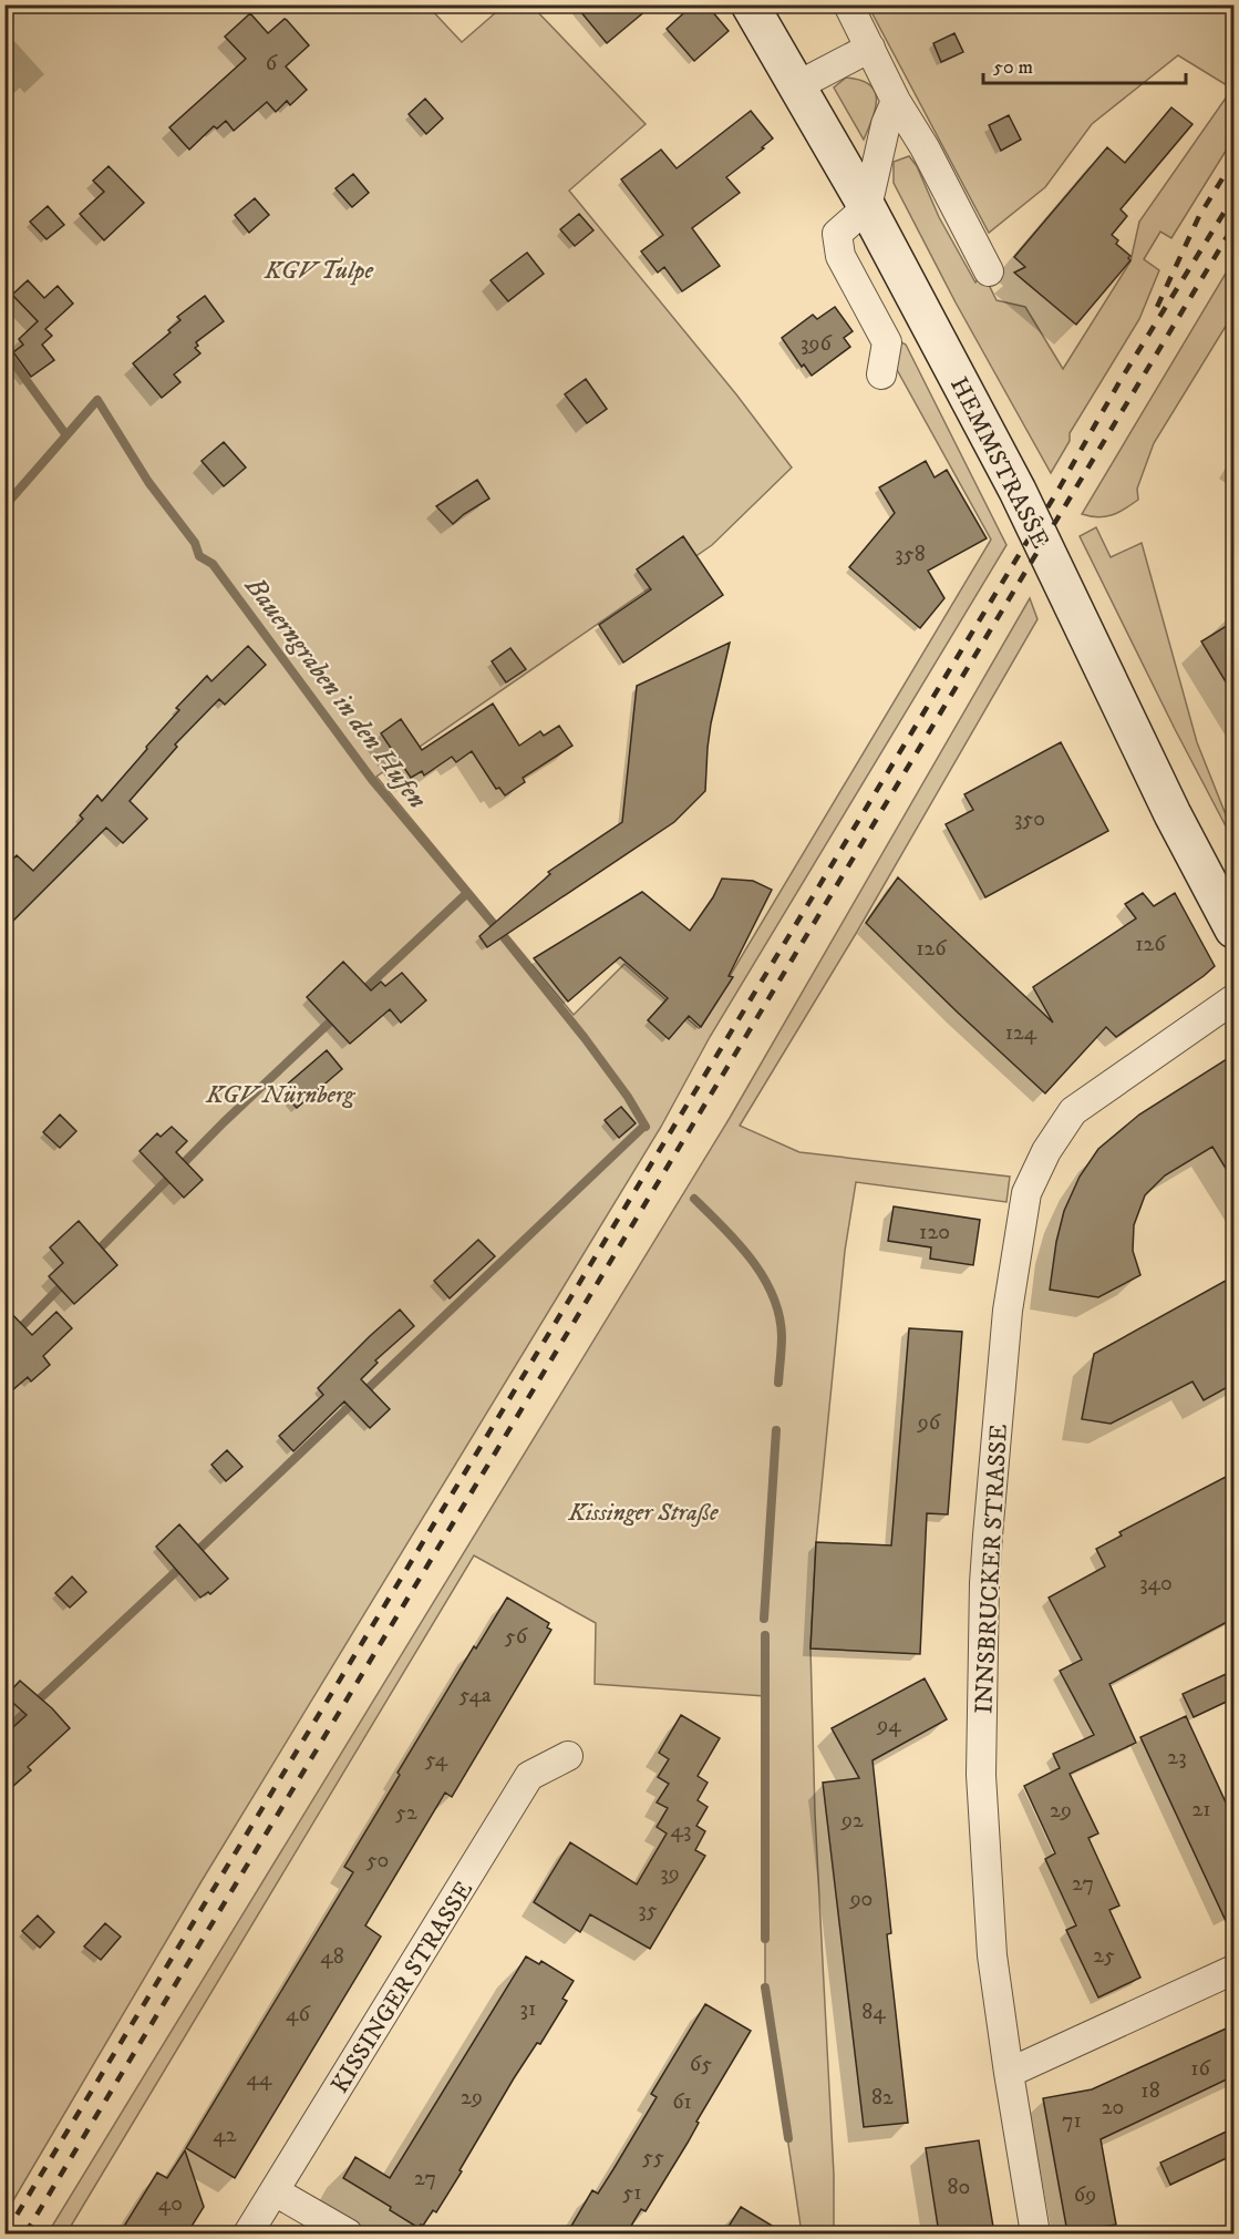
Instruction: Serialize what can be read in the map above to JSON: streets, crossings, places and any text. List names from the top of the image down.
{
  "streets": {
    "street": ["HEMMSTRASSE", "INNSBRUCKER STRASSE", "KISSINGER STRASSE"]
  },
  "water": ["Bauerngraben in den Hufen"],
  "parks": ["KGV Tulpe", "KGV Nürnberg", "Kissinger Straße"],
  "house_numbers": [
    "6",
    "396",
    "358",
    "350",
    "126",
    "126",
    "124",
    "120",
    "96",
    "340",
    "56",
    "54a",
    "94",
    "23",
    "54",
    "21",
    "29",
    "52",
    "92",
    "43",
    "50",
    "39",
    "27",
    "90",
    "35",
    "25",
    "48",
    "31",
    "84",
    "46",
    "65",
    "16",
    "44",
    "18",
    "29",
    "82",
    "61",
    "20",
    "71",
    "42",
    "55",
    "27",
    "80",
    "51",
    "69",
    "40"
  ],
  "scale_bar": "50 m"
}
